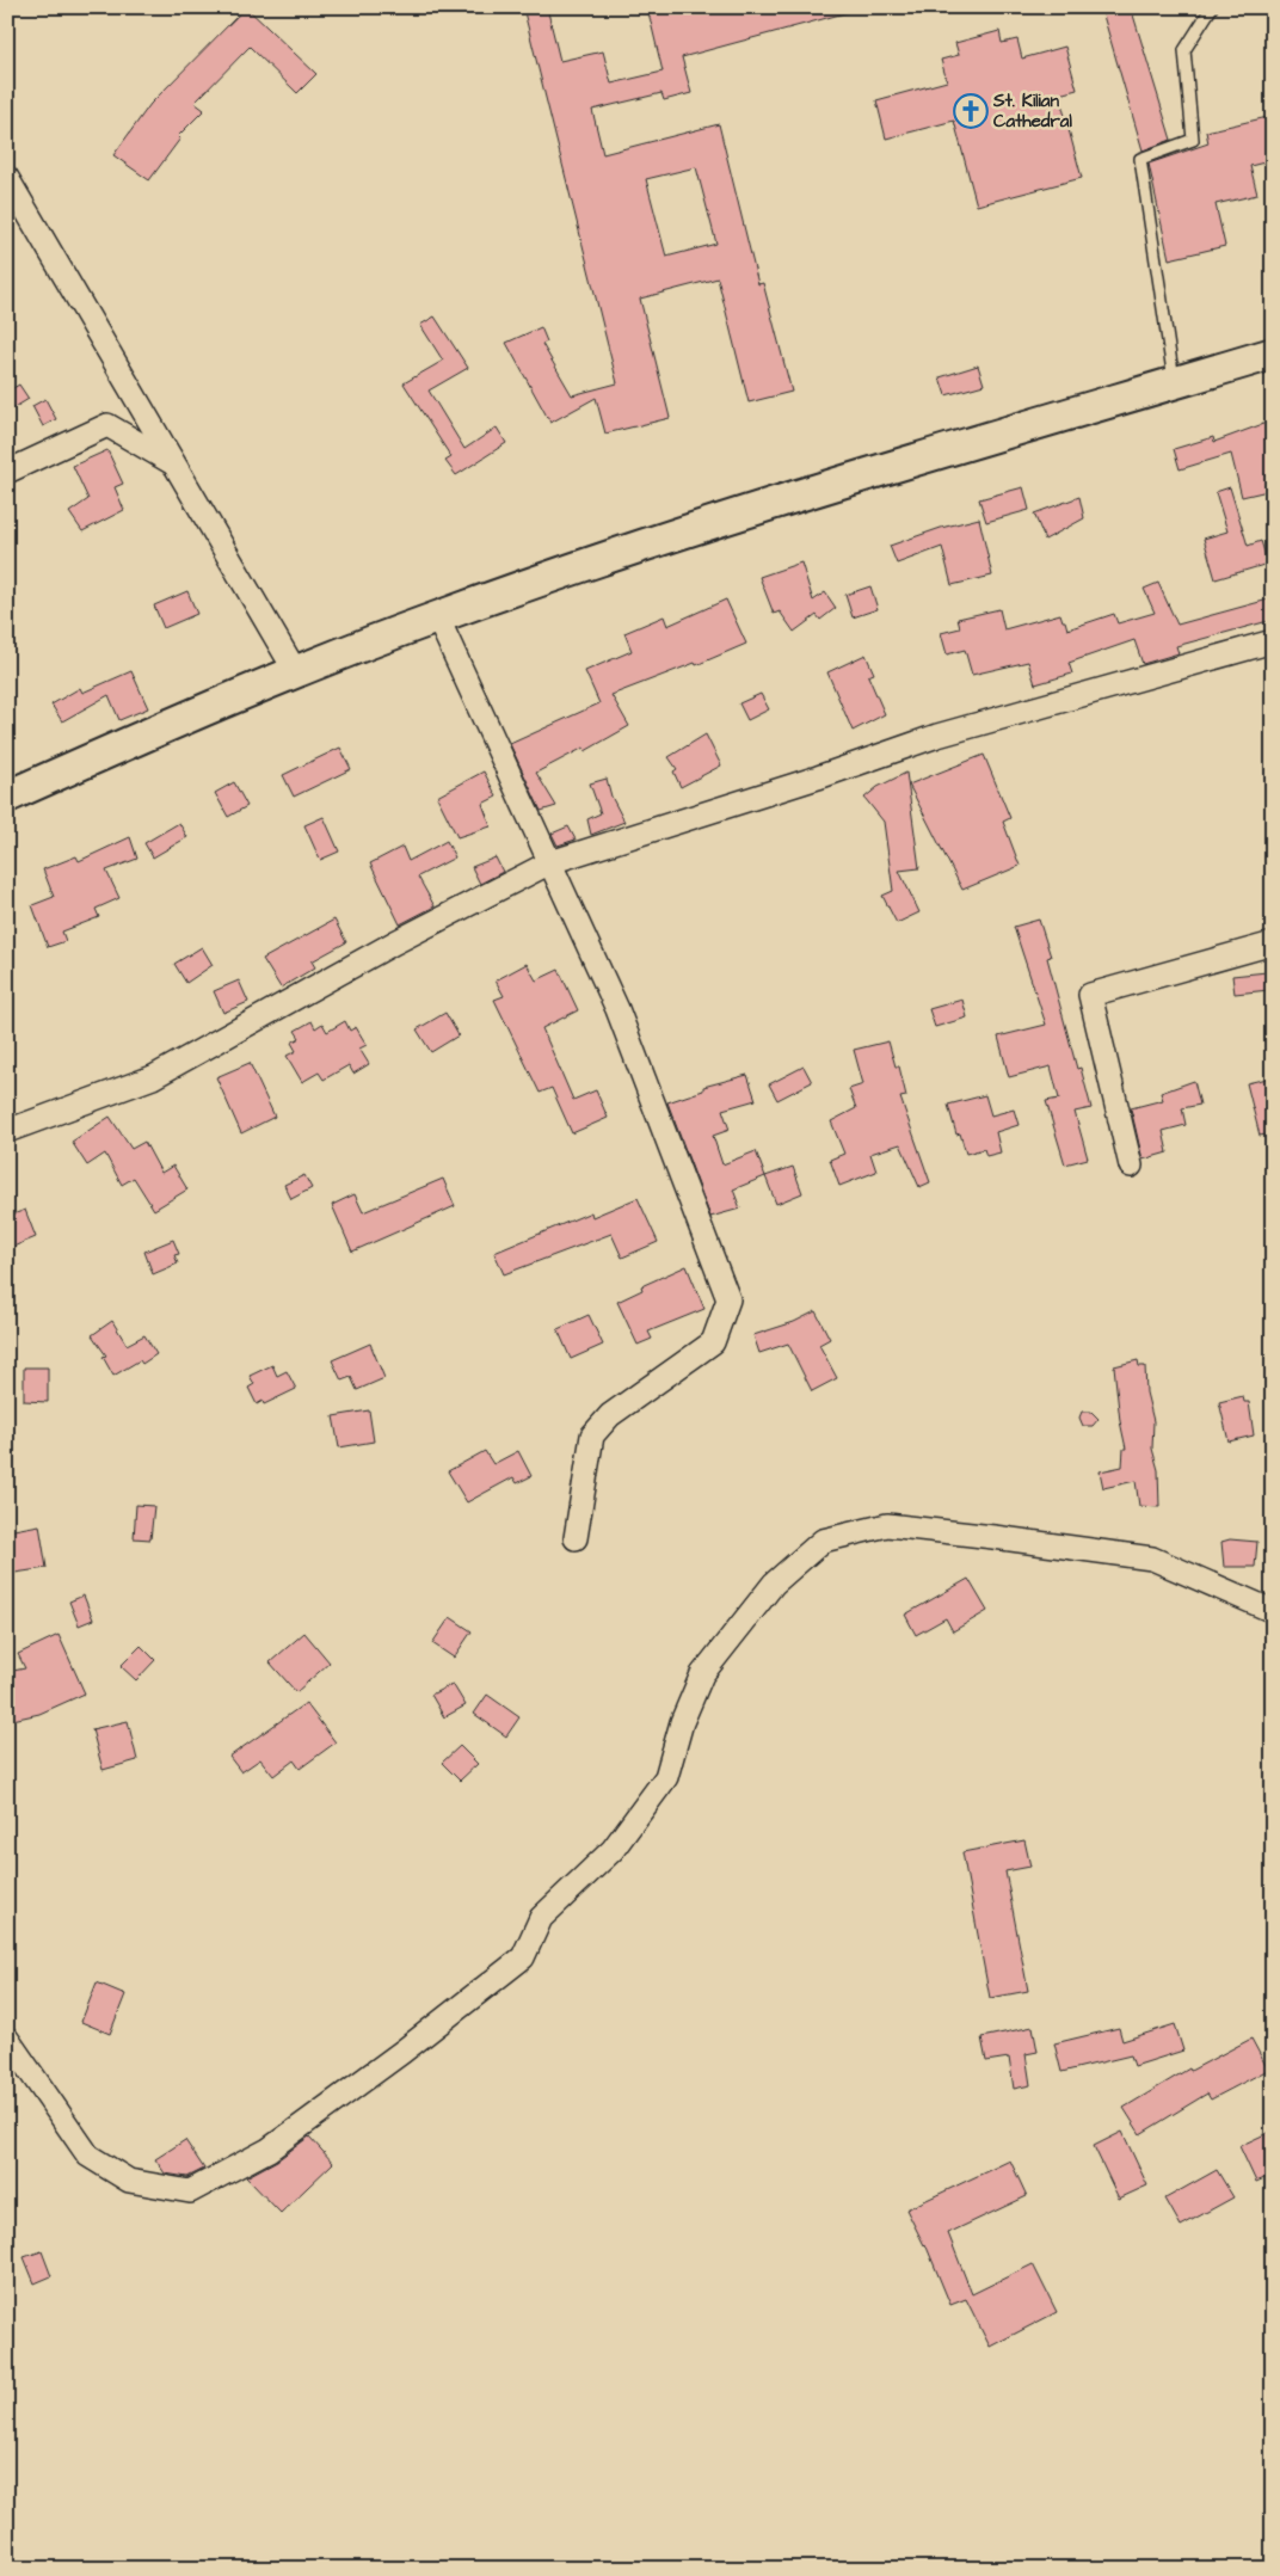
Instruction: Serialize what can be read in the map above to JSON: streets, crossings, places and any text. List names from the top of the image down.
{
  "places": {
    "church": ["St. Kilian Cathedral"]
  }
}
